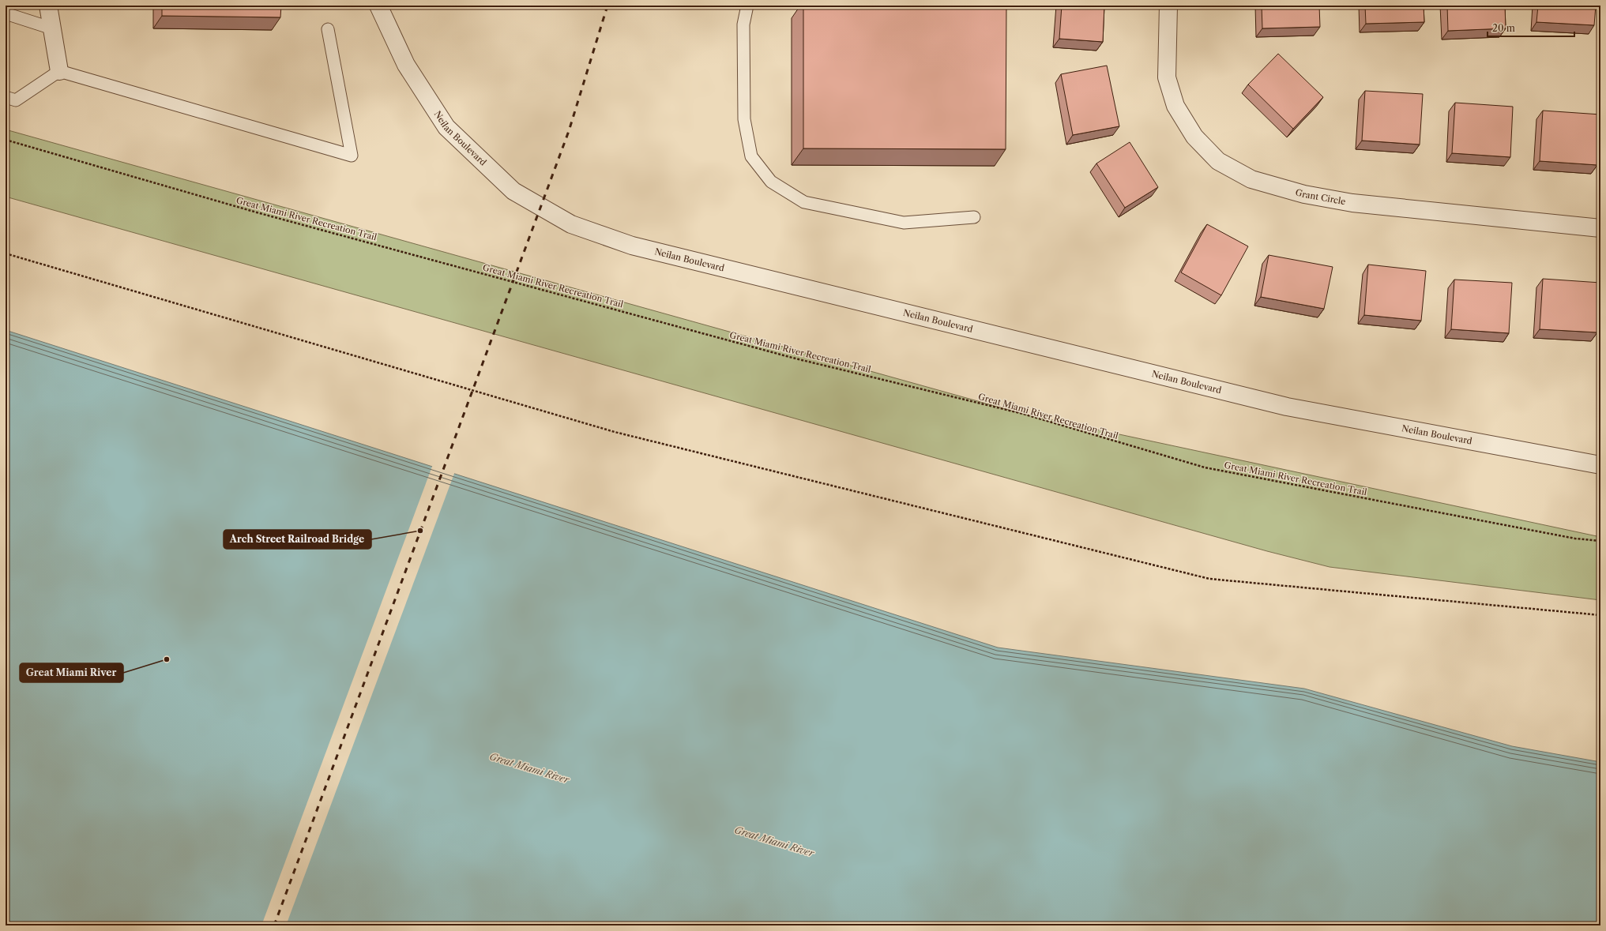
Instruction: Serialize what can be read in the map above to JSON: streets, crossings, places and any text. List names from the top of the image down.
{
  "streets": {
    "street": ["Neilan Boulevard", "Grant Circle"],
    "path": ["Great Miami River Recreation Trail"]
  },
  "water": ["Great Miami River"],
  "places": ["Arch Street Railroad Bridge", "Great Miami River"],
  "scale_bar": "20 m"
}
